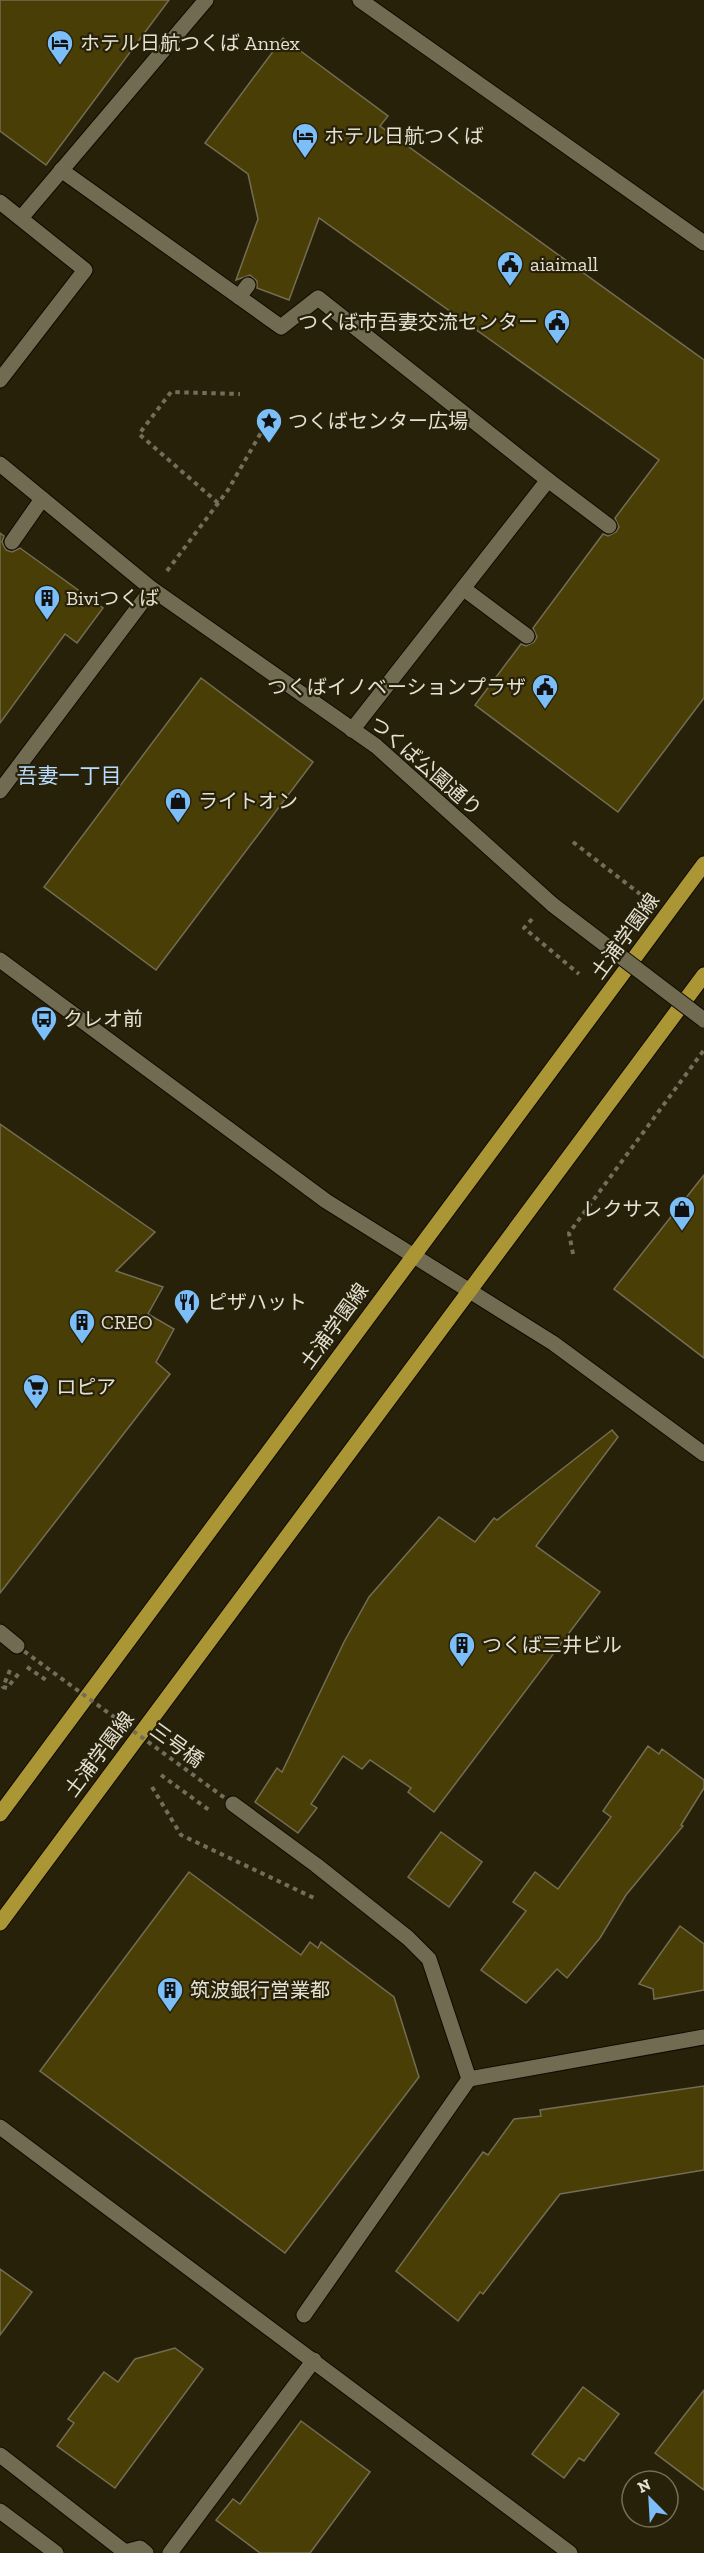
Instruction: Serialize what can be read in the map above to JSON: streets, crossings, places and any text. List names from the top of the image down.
{
  "streets": {
    "main road": ["土浦学園線"],
    "street": ["つくば公園通り"],
    "path": ["三号橋"]
  },
  "districts": ["吾妻一丁目"],
  "places": {
    "hotel": ["ホテル日航つくば Annex", "ホテル日航つくば"],
    "public building": ["aiaimall", "つくば市吾妻交流センター", "つくばイノベーションプラザ"],
    "place": ["つくばセンター広場"],
    "building": [
      "Biviつくば",
      "CREO",
      "つくば三井ビル",
      "筑波銀行営業都"
    ],
    "shop": ["ライトオン", "レクサス"],
    "bus stop": ["クレオ前"],
    "restaurant": ["ピザハット"],
    "supermarket": ["ロピア"]
  },
  "north": "top left"
}
